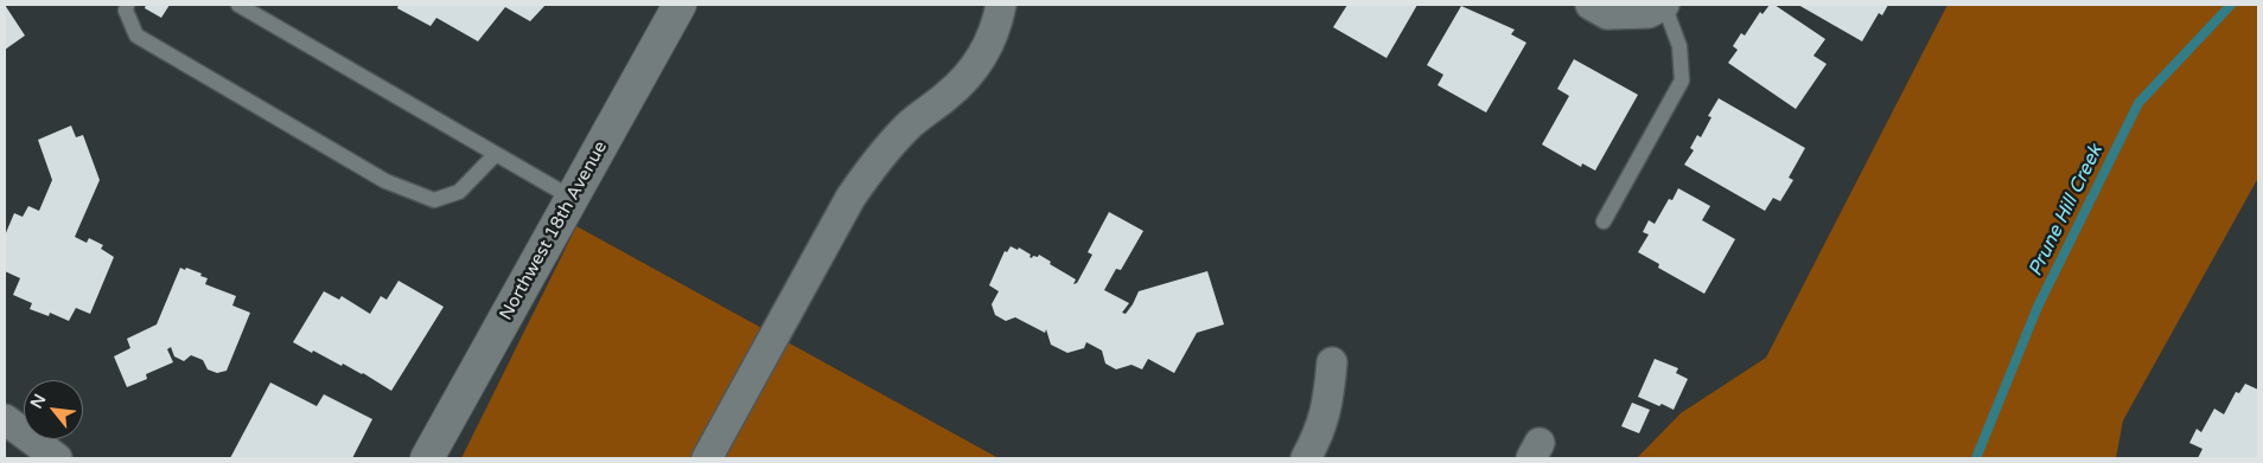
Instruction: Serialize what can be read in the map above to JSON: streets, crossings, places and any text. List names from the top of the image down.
{
  "streets": {
    "street": ["Northwest 18th Avenue"]
  },
  "water": ["Prune Hill Creek"],
  "north": "top left"
}
